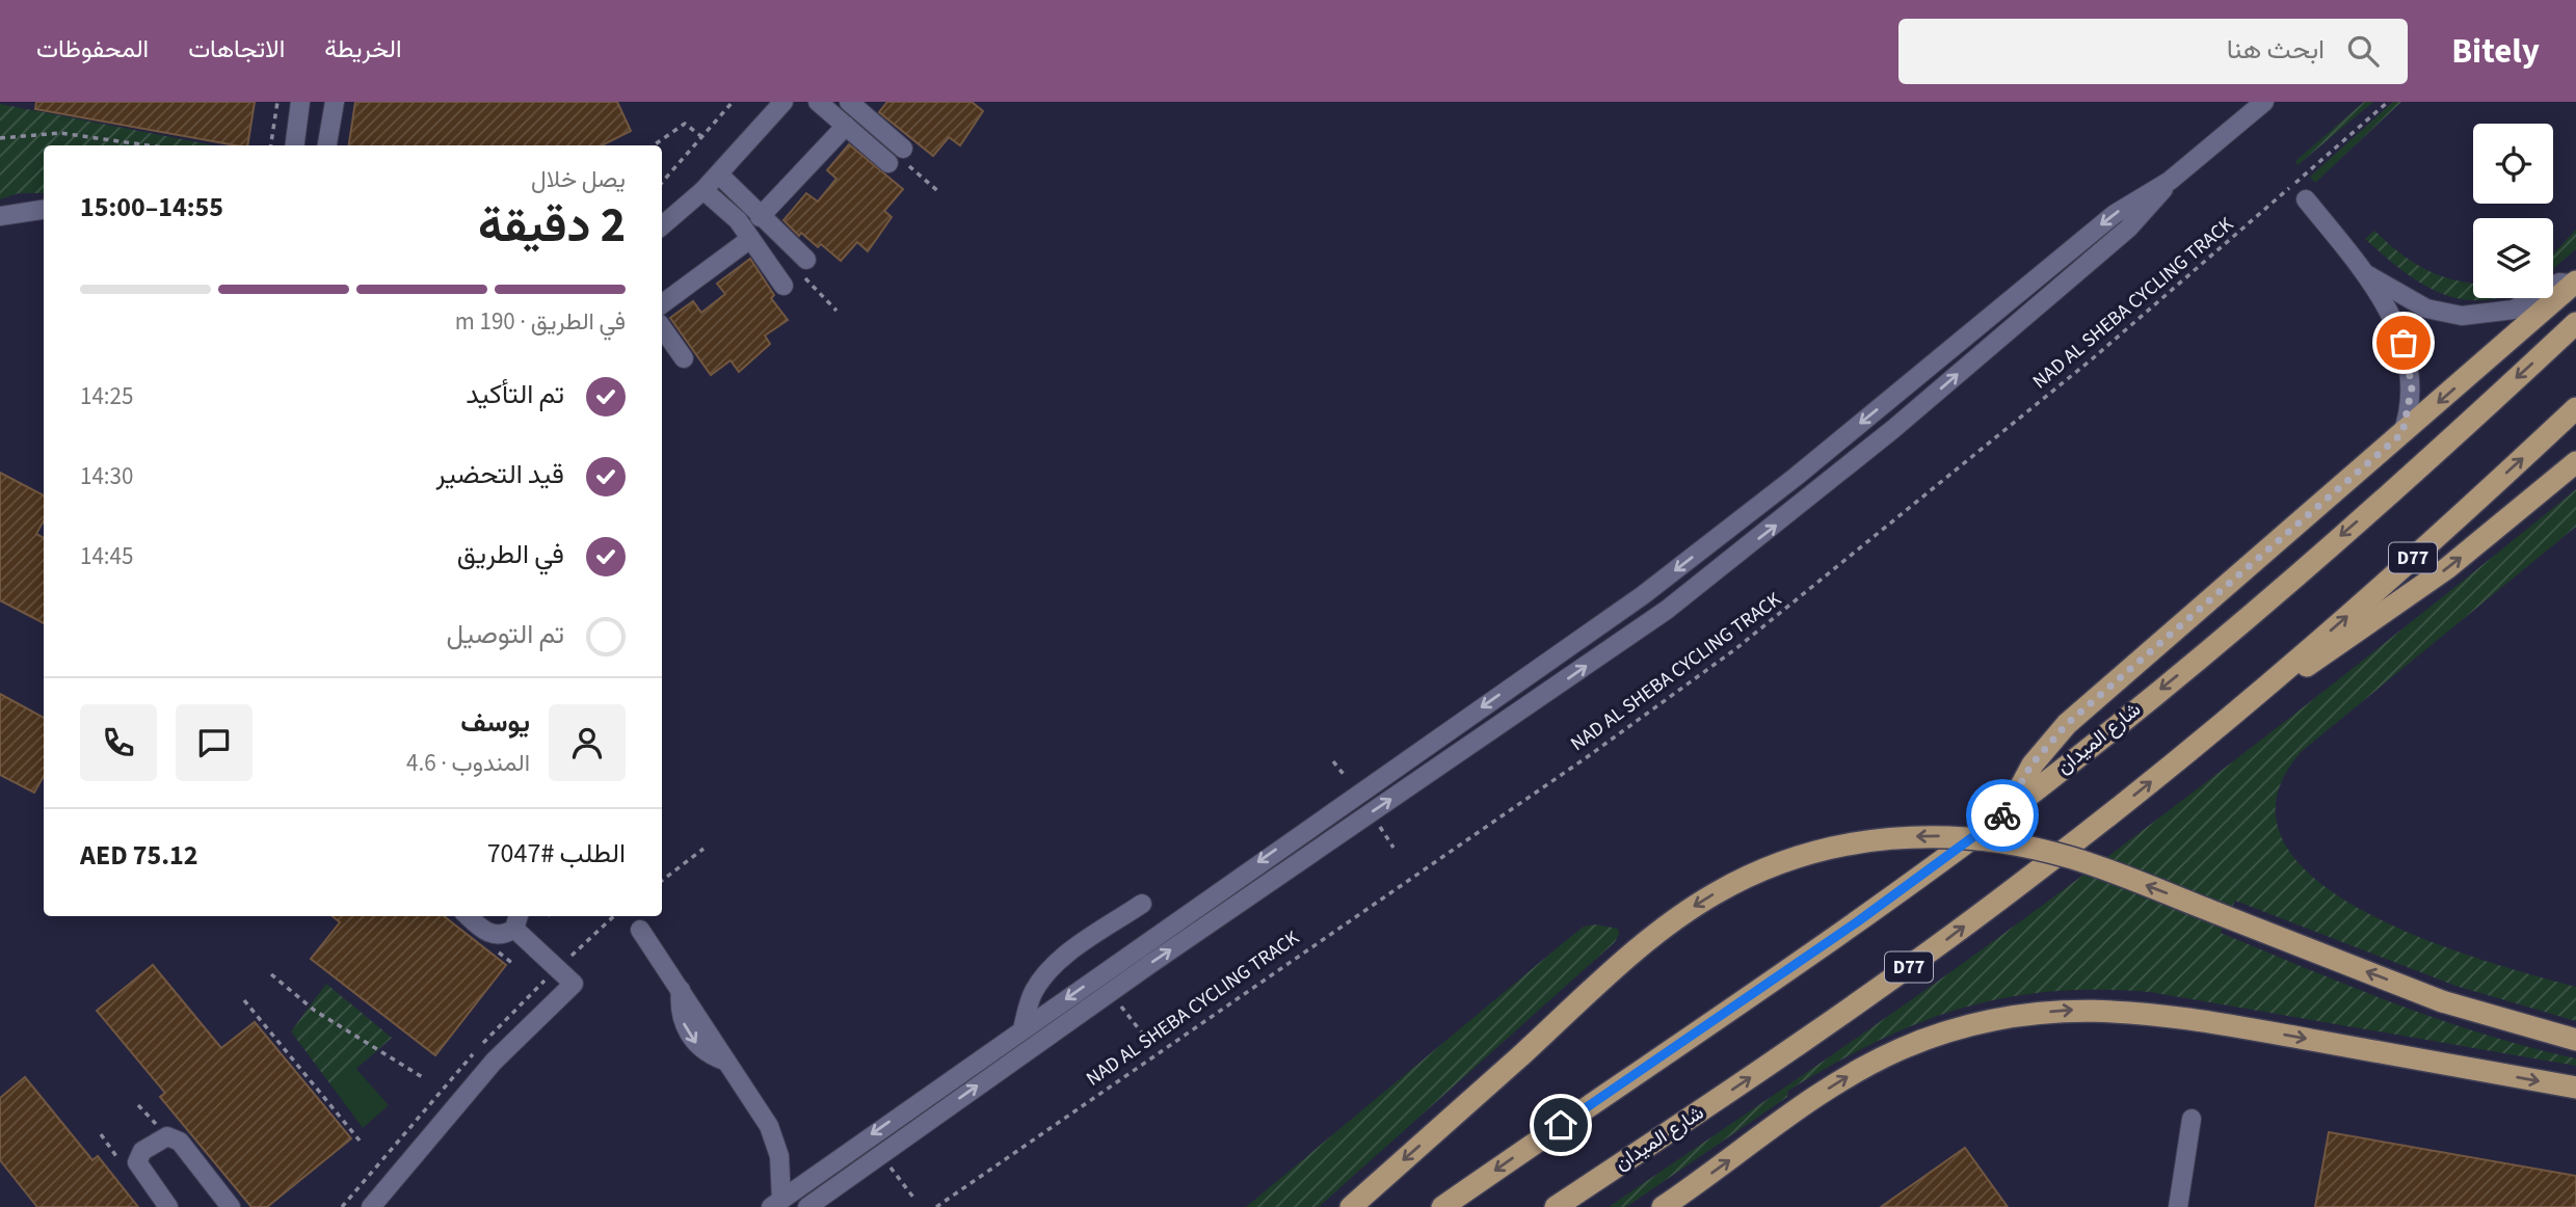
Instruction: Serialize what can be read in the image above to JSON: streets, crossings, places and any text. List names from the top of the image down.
{
  "streets": {
    "main road": ["D77", "شارع الميدان"],
    "path": ["NAD AL SHEBA CYCLING TRACK"]
  },
  "page": {
    "header": "Bitely",
    "search": "ابحث هنا",
    "nav": ["الخريطة", "الاتجاهات", "المحفوظات"],
    "heading": ["2 دقيقة", "يصل خلال", "14:55–15:00"],
    "panel": [
      "يوسف",
      "المندوب · 4.6",
      "الطلب #7047",
      "AED 75.12"
    ],
    "bar": "في الطريق · 190 m",
    "list": [
      ["تم التأكيد", "14:25"],
      ["قيد التحضير", "14:30"],
      ["في الطريق", "14:45"],
      "تم التوصيل"
    ]
  }
}
